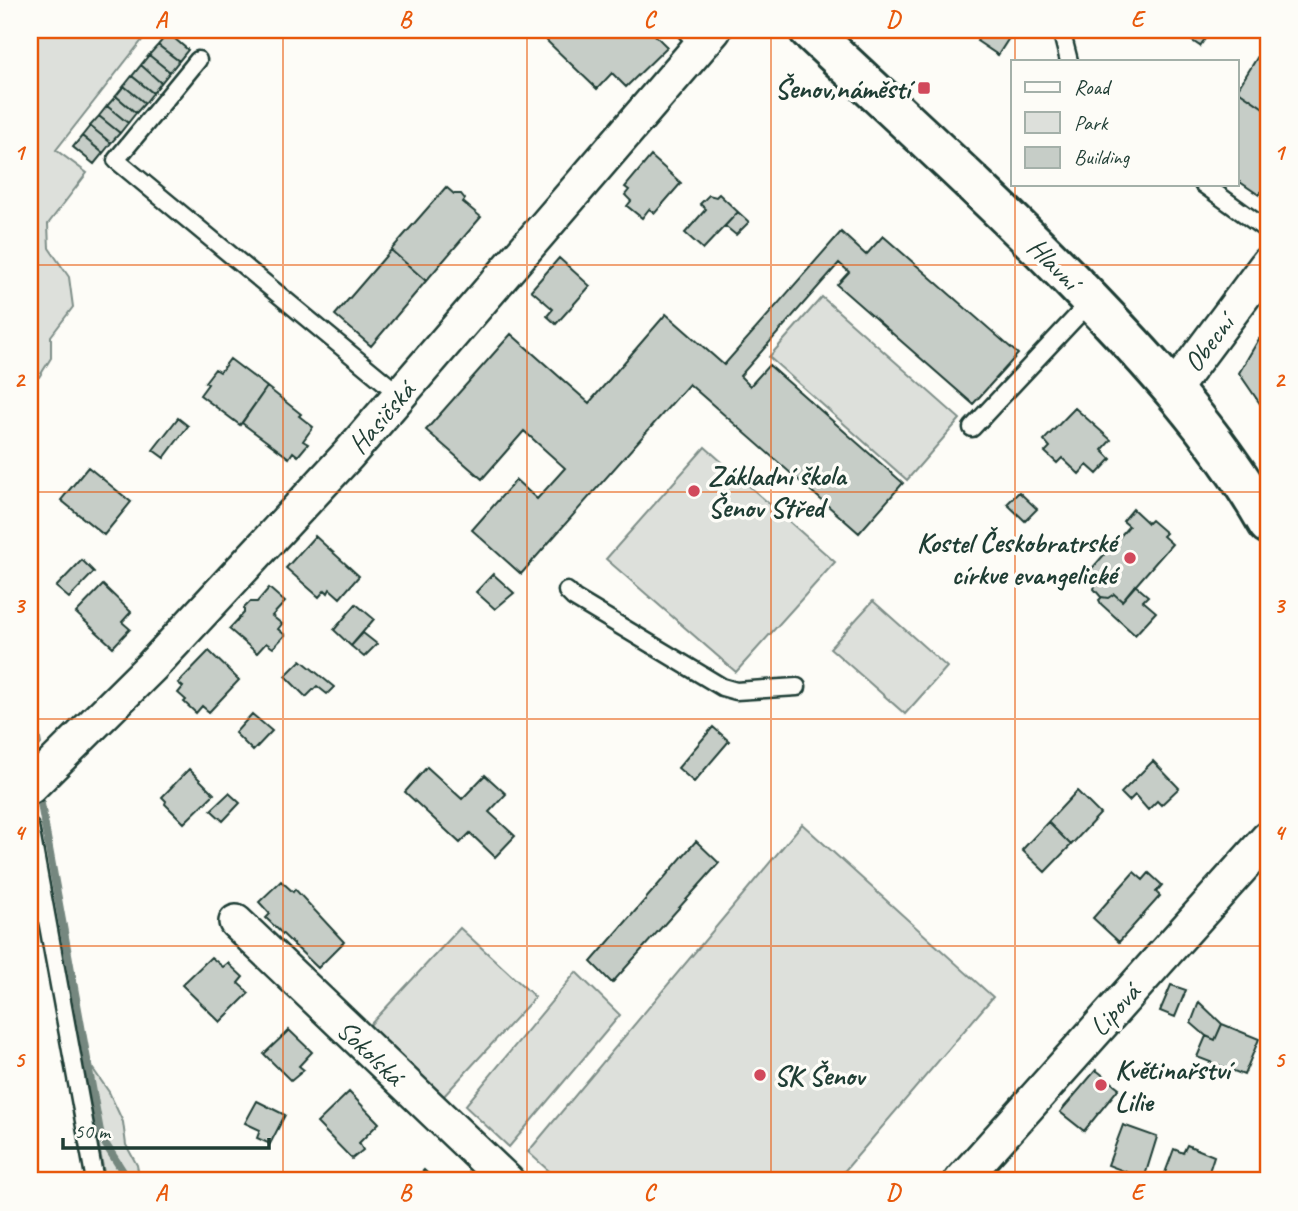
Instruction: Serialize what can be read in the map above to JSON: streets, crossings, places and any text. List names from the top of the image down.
{
  "streets": {
    "main road": ["Hlavní"],
    "street": [
      "Obecní",
      "Hasičská",
      "Lipová",
      "Sokolská"
    ]
  },
  "crossings": [
    ["Hlavní", "Obecní"]
  ],
  "places": {
    "transit": ["Šenov,náměstí"],
    "other": [
      "Základní škola Šenov Střed",
      "Kostel Českobratrské církve evangelické",
      "SK Šenov",
      "Květinařství Lilie"
    ]
  },
  "legend": ["Road", "Park", "Building"],
  "scale_bar": "50 m",
  "grid": {
    "columns": [
      "A",
      "B",
      "C",
      "D",
      "E"
    ],
    "rows": [
      "1",
      "2",
      "3",
      "4",
      "5"
    ]
  }
}
